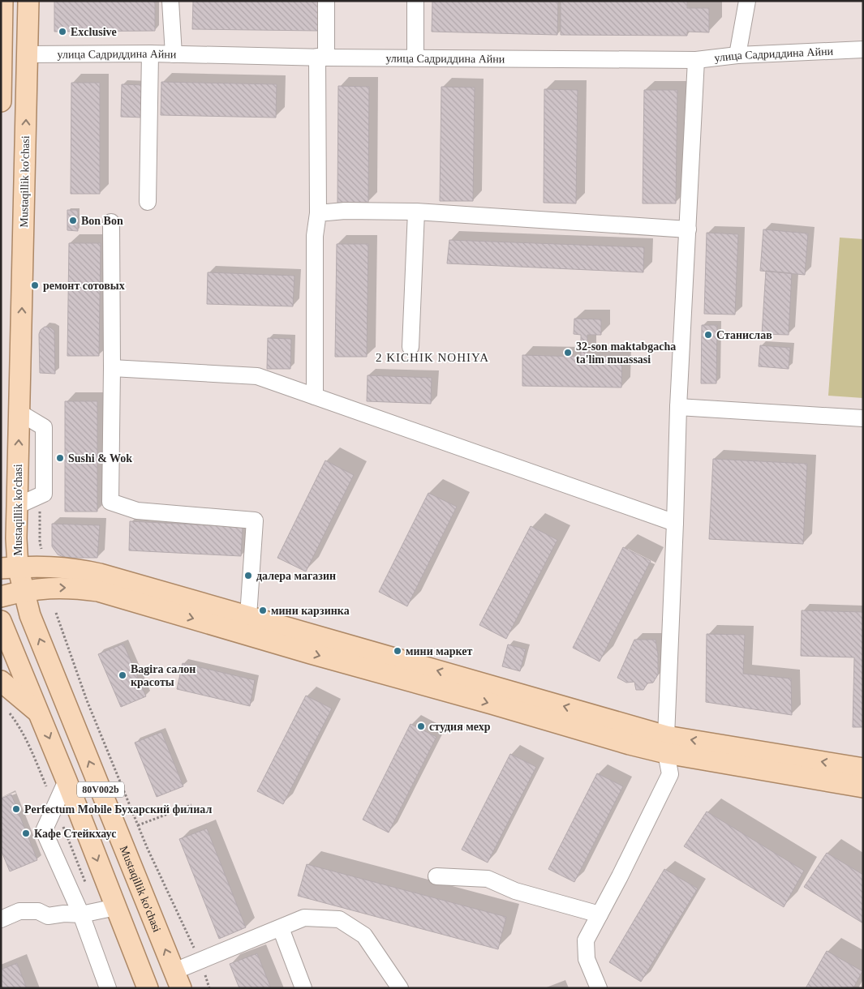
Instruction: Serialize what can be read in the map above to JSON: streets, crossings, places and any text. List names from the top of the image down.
{
  "streets": {
    "main road": ["Mustaqillik ko'chasi", "80V002b"],
    "street": ["улица Садриддина Айни"]
  },
  "crossings": [
    ["улица Садриддина Айни", "Mustaqillik ko'chasi"]
  ],
  "districts": ["2 KICHIK NOHIYA"],
  "places": [
    "Exclusive",
    "Bon Bon",
    "ремонт сотовых",
    "Станислав",
    "32-son maktabgacha ta'lim muassasi",
    "Sushi & Wok",
    "далера магазин",
    "мини карзинка",
    "мини маркет",
    "Bagira салон красоты",
    "студия мехр",
    "Perfectum Mobile Бухарский филиал",
    "Кафе Стейкхаус"
  ]
}
